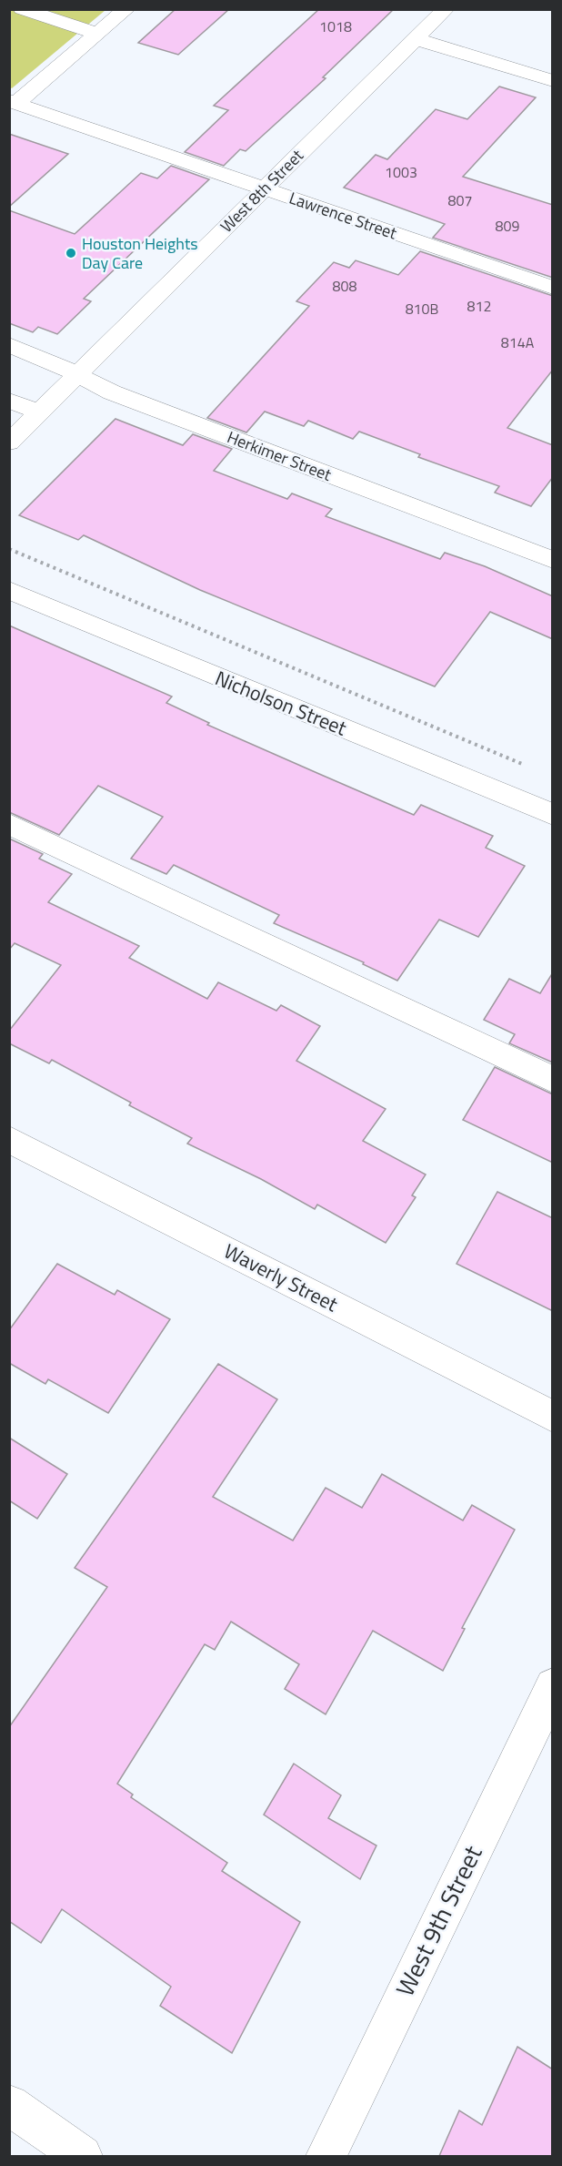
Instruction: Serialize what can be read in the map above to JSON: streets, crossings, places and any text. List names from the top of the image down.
{
  "streets": {
    "street": [
      "West 8th Street",
      "Lawrence Street",
      "Herkimer Street",
      "Nicholson Street",
      "Waverly Street",
      "West 9th Street"
    ]
  },
  "crossings": [
    ["West 8th Street", "Lawrence Street"],
    ["West 8th Street", "Herkimer Street"]
  ],
  "places": ["Houston Heights Day Care"],
  "house_numbers": [
    "1018",
    "1003",
    "807",
    "809",
    "808",
    "812",
    "810B",
    "814A"
  ]
}
